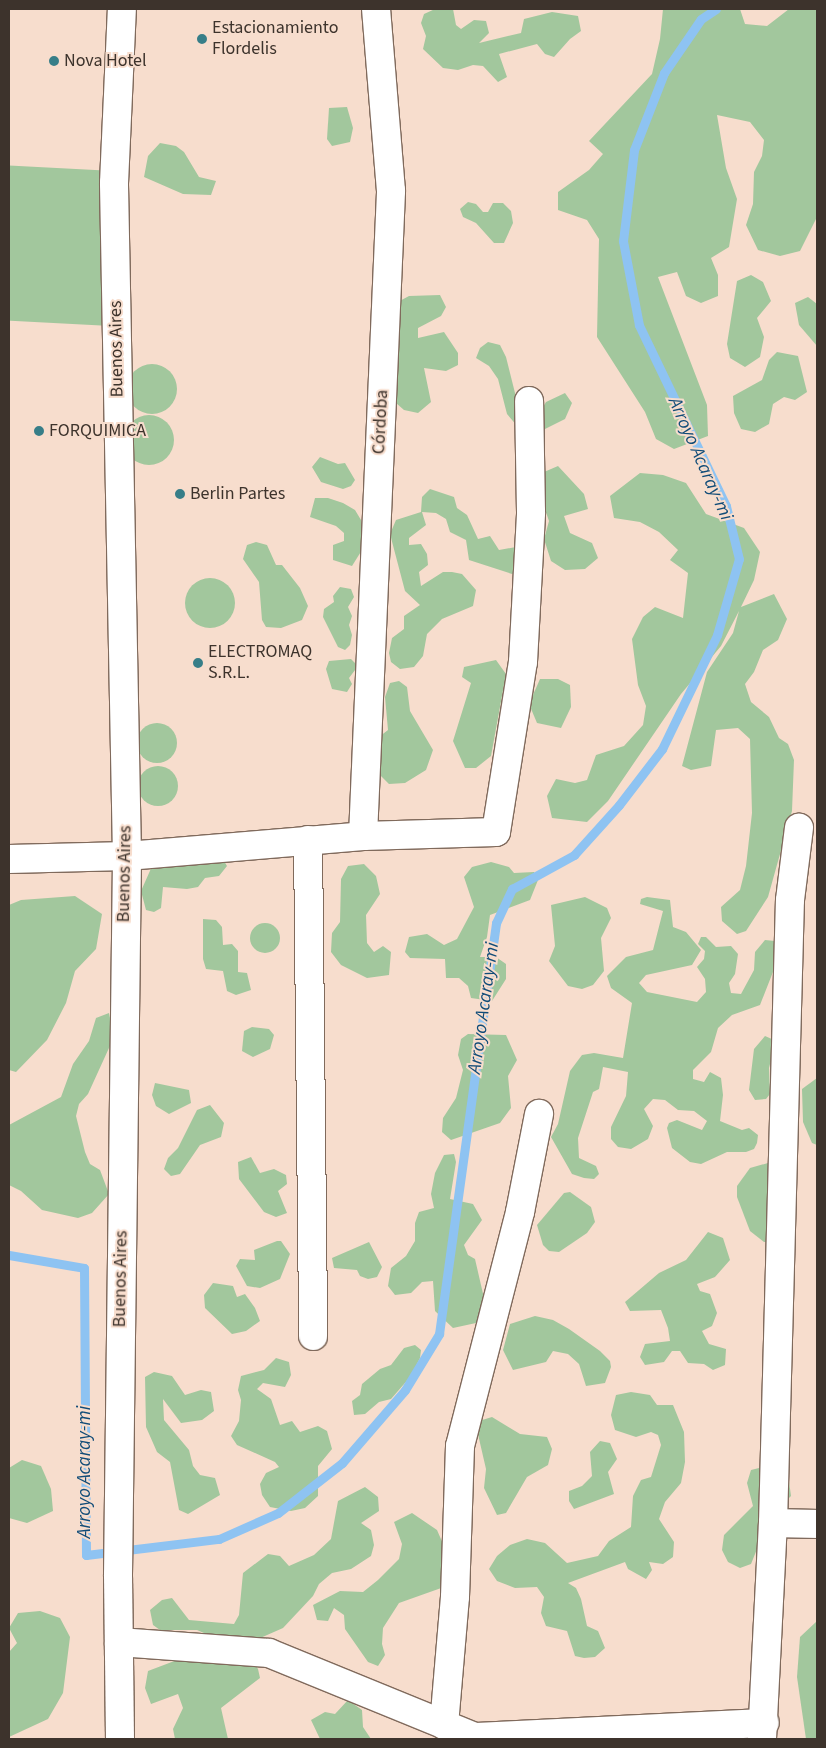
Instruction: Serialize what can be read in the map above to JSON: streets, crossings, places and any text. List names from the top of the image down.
{
  "streets": {
    "street": ["Buenos Aires", "Córdoba"]
  },
  "water": ["Arroyo Acaray-mi"],
  "places": [
    "Estacionamiento Flordelis",
    "Nova Hotel",
    "FORQUIMICA",
    "Berlin Partes",
    "ELECTROMAQ S.R.L."
  ]
}
